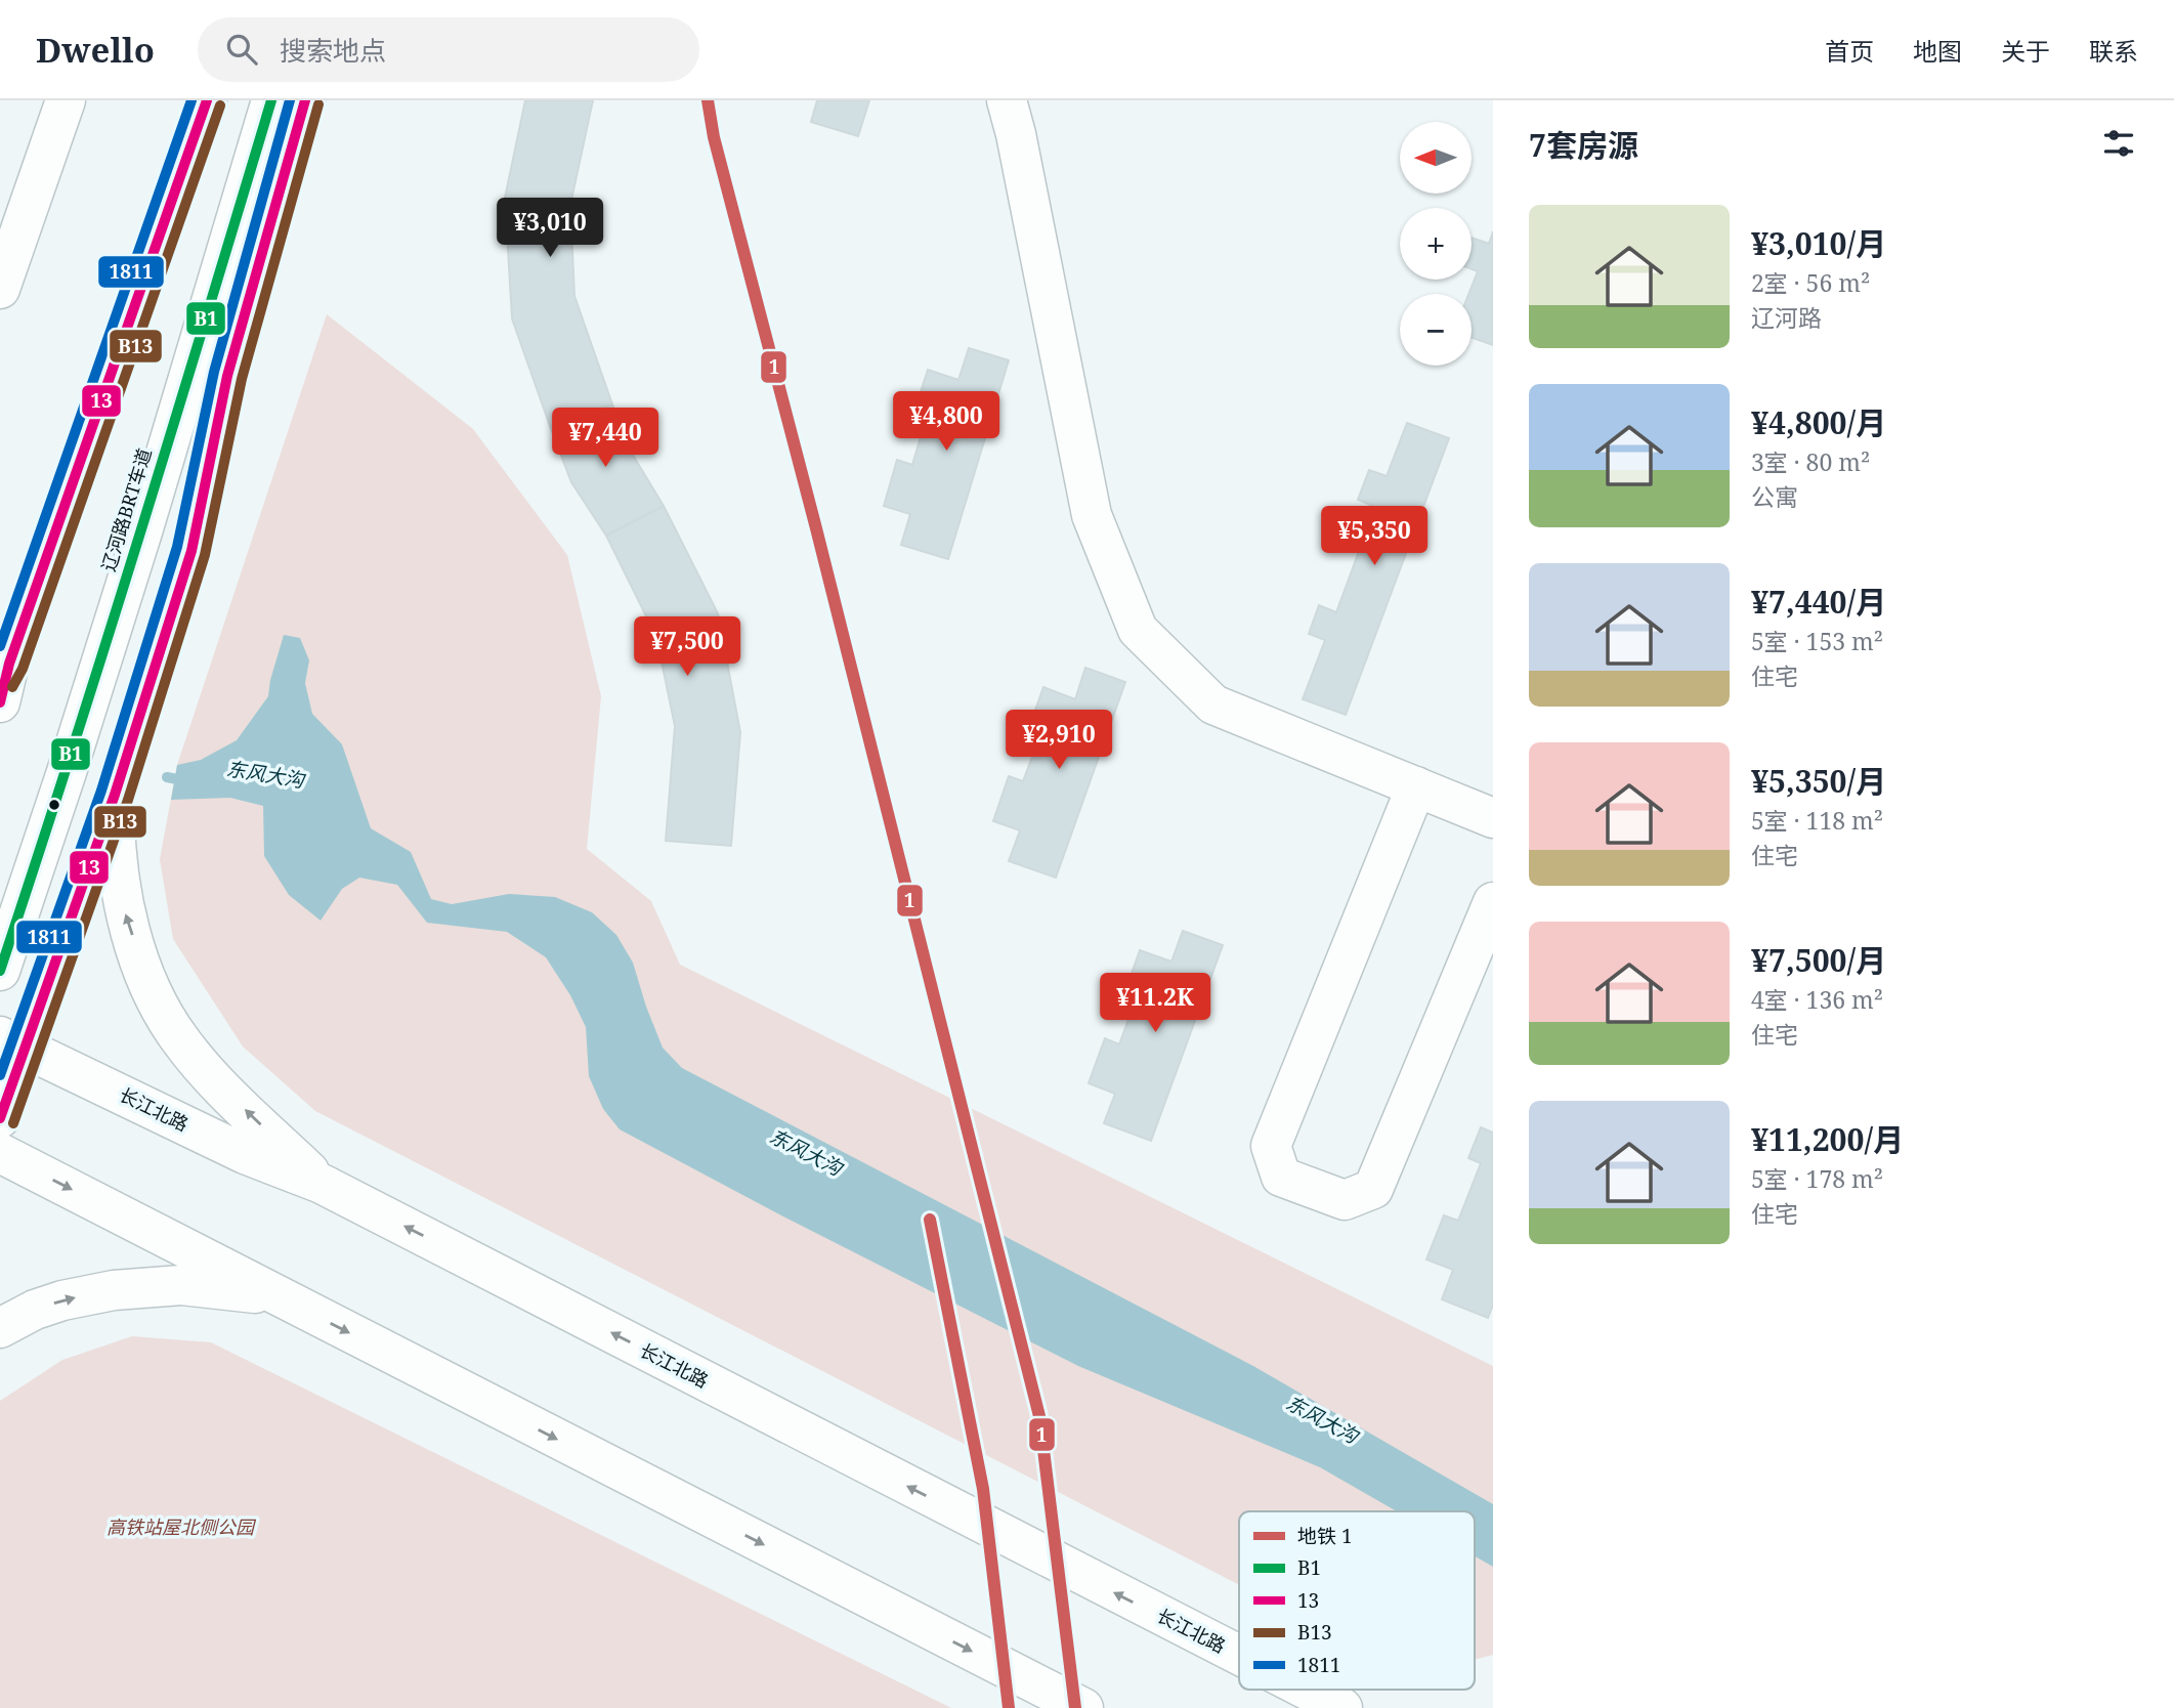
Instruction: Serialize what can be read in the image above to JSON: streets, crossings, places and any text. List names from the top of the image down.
{
  "streets": {
    "main road": ["辽河路BRT车道", "长江北路"]
  },
  "water": ["东风大沟"],
  "parks": ["高铁站屋北侧公园"],
  "lines": [
    "metro line 1",
    "transit line B1",
    "transit line 13",
    "transit line 1811",
    "transit line B13"
  ],
  "legend": [
    "地铁 1",
    "B1",
    "13",
    "B13",
    "1811"
  ],
  "north": "left",
  "page": {
    "header": "Dwello",
    "search": "搜索地点",
    "nav": [
      "首页",
      "地图",
      "关于",
      "联系"
    ],
    "heading": "7套房源",
    "map_buttons": ["+", "−"],
    "list": [
      {
        "name": "¥3,010/月",
        "note": "2室 · 56 m² · 辽河路"
      },
      {
        "name": "¥4,800/月",
        "note": "3室 · 80 m² · 公寓"
      },
      {
        "name": "¥7,440/月",
        "note": "5室 · 153 m² · 住宅"
      },
      {
        "name": "¥5,350/月",
        "note": "5室 · 118 m² · 住宅"
      },
      {
        "name": "¥7,500/月",
        "note": "4室 · 136 m² · 住宅"
      },
      {
        "name": "¥11,200/月",
        "note": "5室 · 178 m² · 住宅"
      }
    ],
    "price": [
      "¥3,010",
      "¥4,800",
      "¥7,440",
      "¥5,350",
      "¥7,500",
      "¥2,910",
      "¥11.2K"
    ]
  }
}
